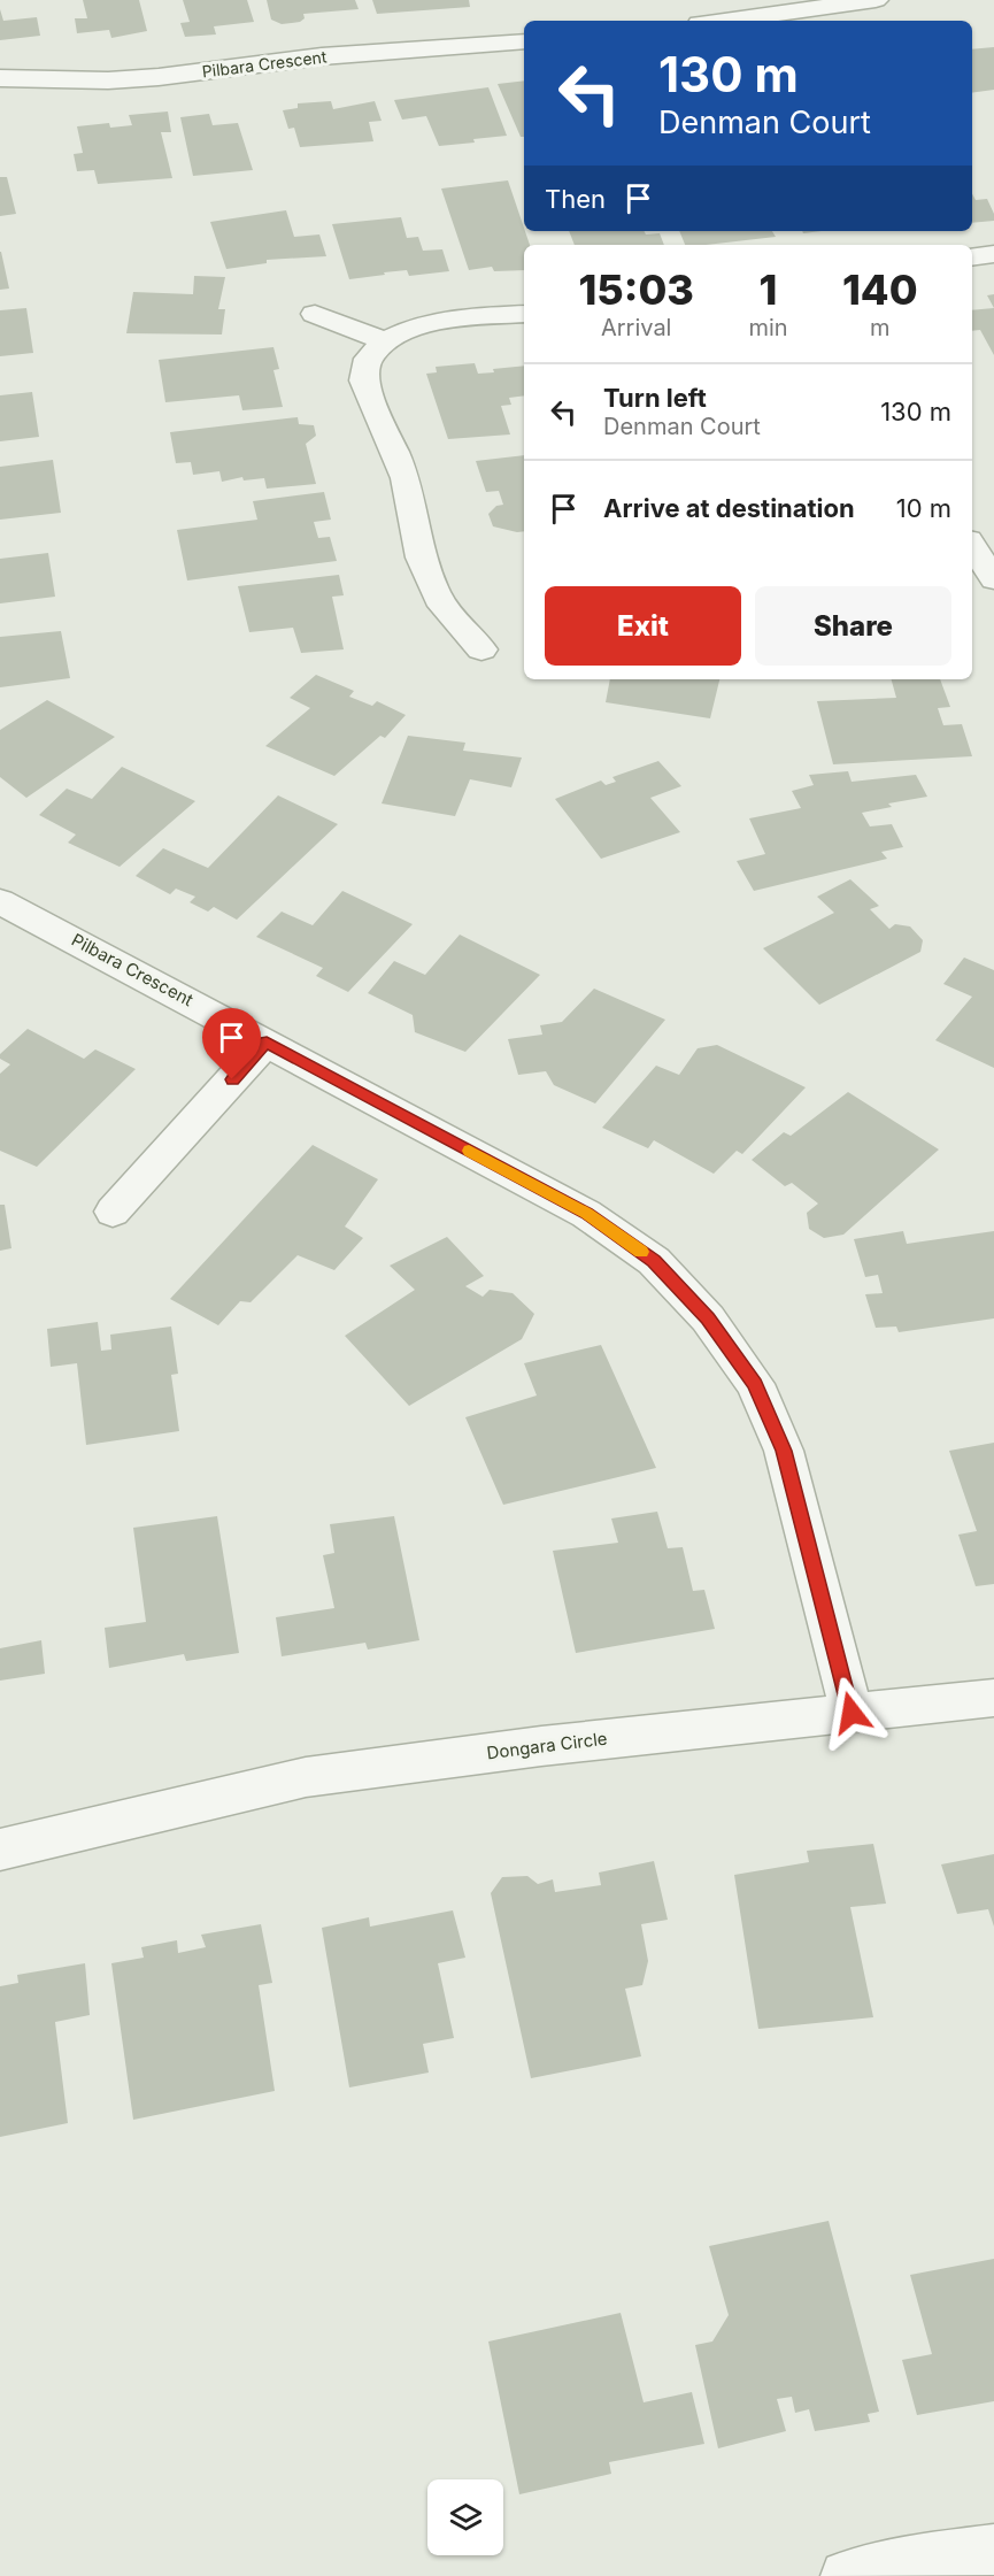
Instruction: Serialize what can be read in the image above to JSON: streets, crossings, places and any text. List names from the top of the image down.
{
  "streets": {
    "street": ["Pilbara Crescent", "Dongara Circle"]
  },
  "crossings": [
    ["Pilbara Crescent", "Dongara Circle"]
  ],
  "page": {
    "turn": ["130 m", "Denman Court"],
    "then": "Then",
    "eta": [
      "15:03",
      "Arrival",
      "1",
      "min",
      "140",
      "m"
    ],
    "list": [
      {
        "name": "Turn left",
        "note": "Denman Court",
        "value": "130 m"
      },
      {
        "name": "Arrive at destination",
        "value": "10 m"
      }
    ],
    "buttons": ["Exit", "Share"]
  }
}
